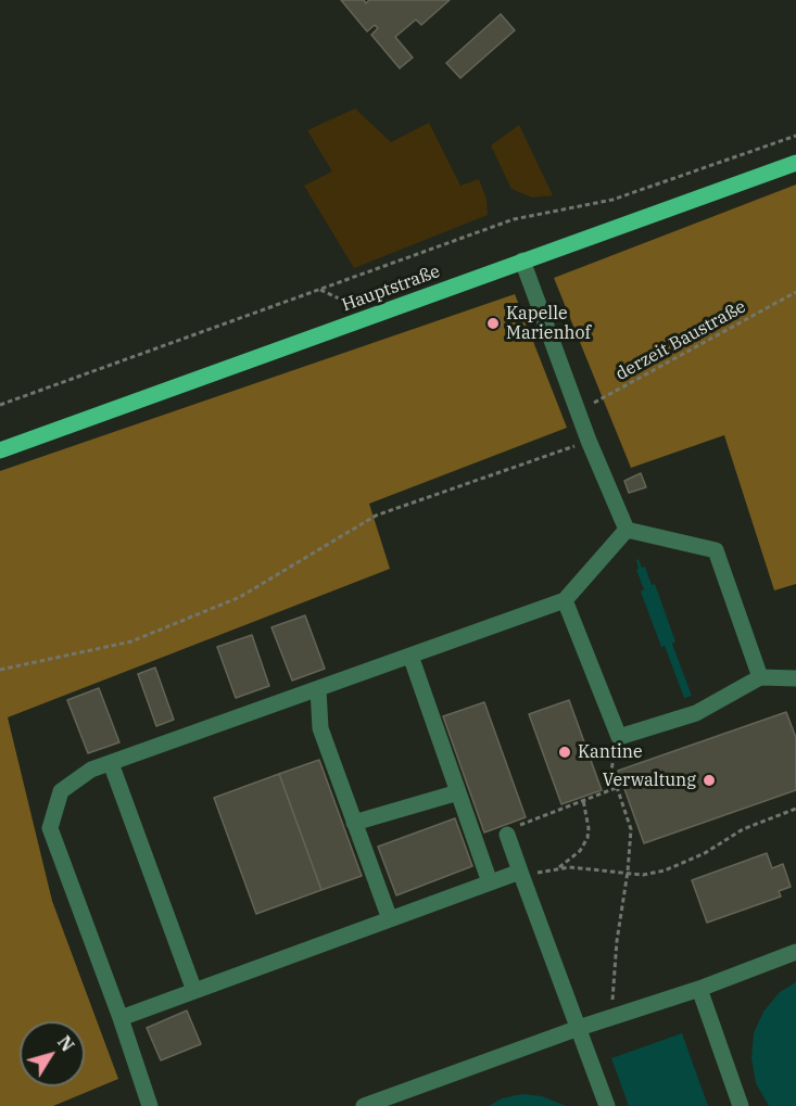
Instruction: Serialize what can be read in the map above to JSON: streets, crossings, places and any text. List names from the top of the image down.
{
  "streets": {
    "main road": ["Hauptstraße"],
    "path": ["derzeit Baustraße"]
  },
  "places": ["Kapelle Marienhof", "Kantine", "Verwaltung"],
  "north": "top right"
}
